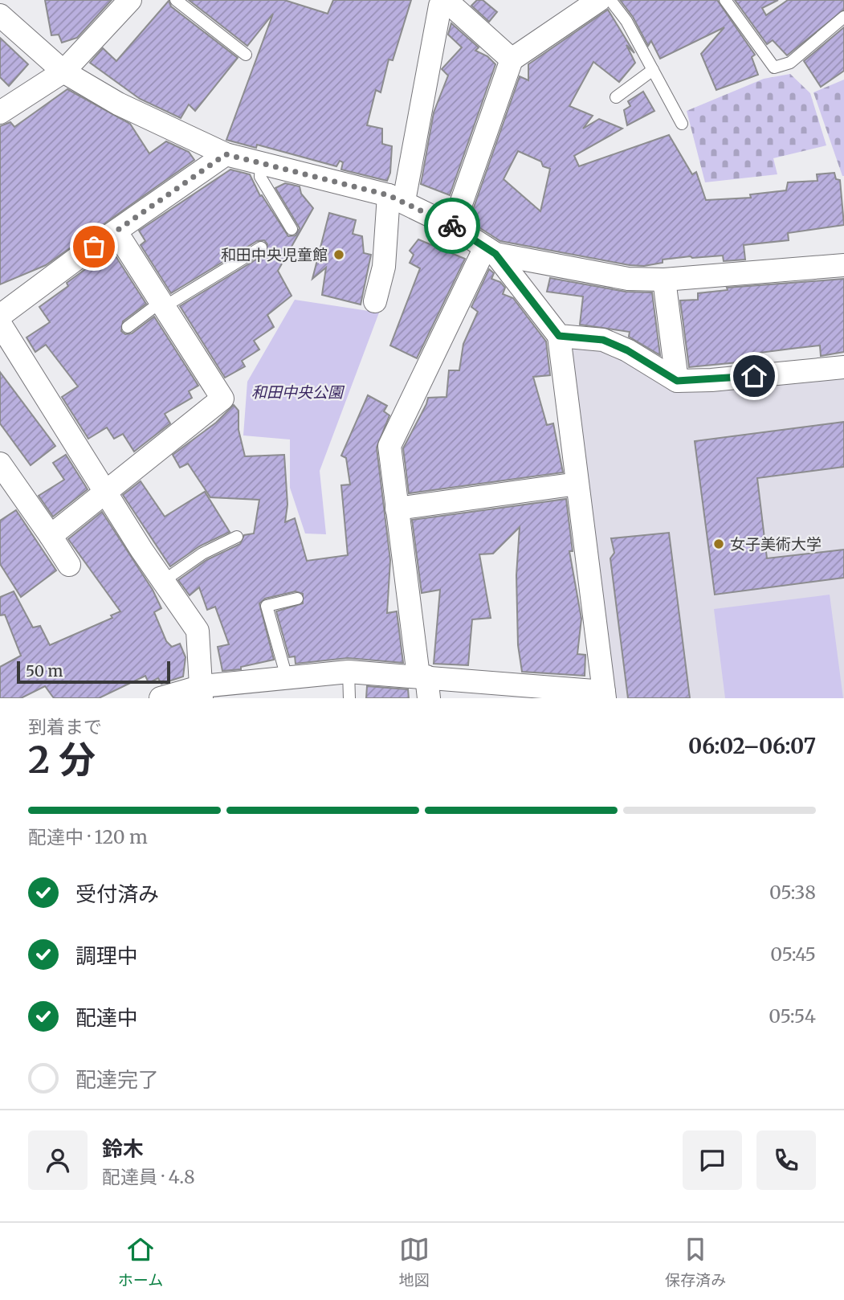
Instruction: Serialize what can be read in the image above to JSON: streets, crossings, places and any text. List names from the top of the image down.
{
  "parks": ["和田中央公園"],
  "places": ["和田中央児童館", "女子美術大学"],
  "scale_bar": "50 m",
  "page": {
    "scale": "50 m",
    "heading": ["2 分", "到着まで", "06:02–06:07"],
    "panel": ["鈴木", "配達員 · 4.8"],
    "bar": "配達中 · 120 m",
    "list": [
      ["受付済み", "05:38"],
      ["調理中", "05:45"],
      ["配達中", "05:54"],
      "配達完了"
    ],
    "tabs": ["ホーム", "地図", "保存済み"]
  }
}
